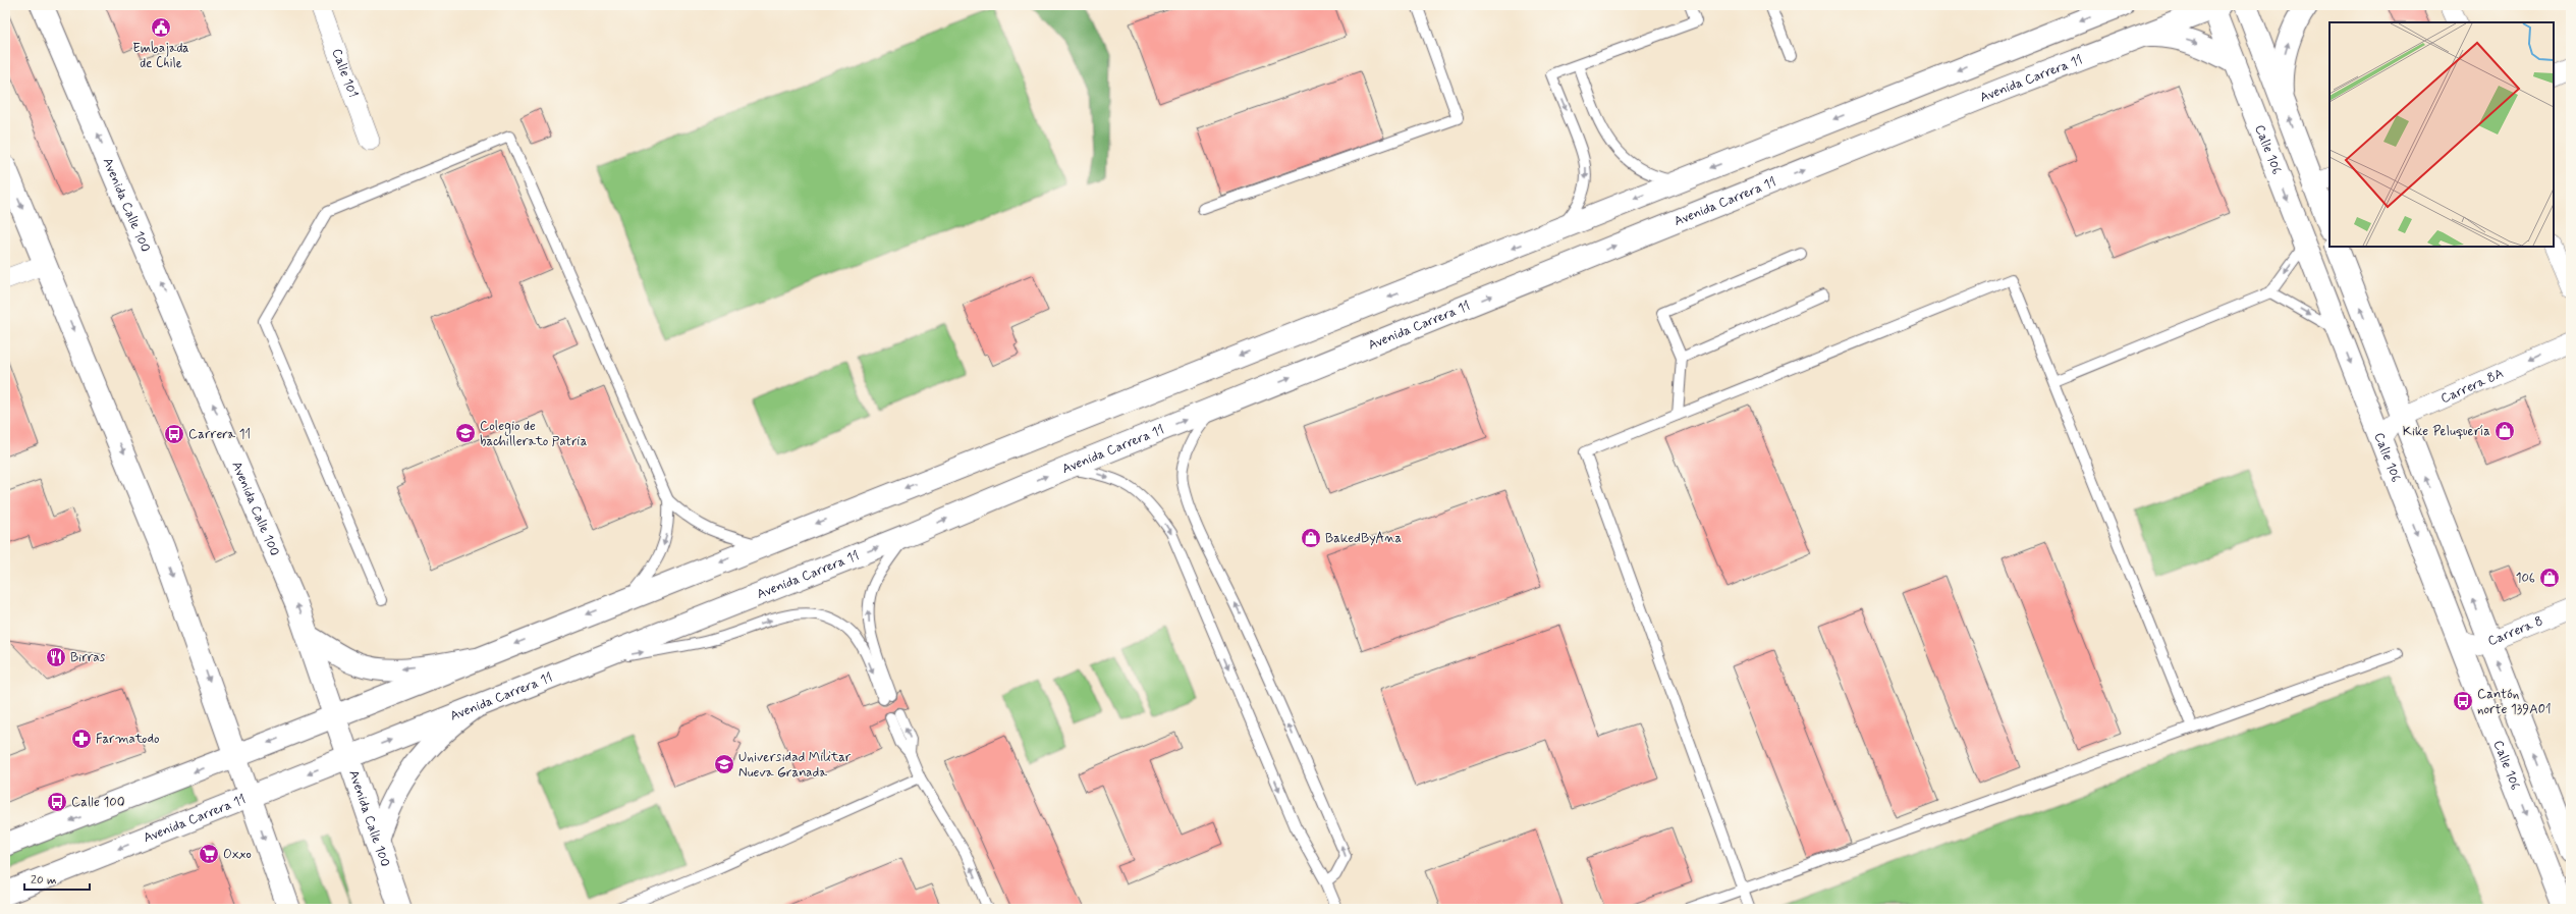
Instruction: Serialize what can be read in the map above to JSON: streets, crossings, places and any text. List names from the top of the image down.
{
  "streets": {
    "main road": ["Avenida Carrera 11", "Calle 106", "Avenida Calle 100"],
    "street": ["Calle 101", "Carrera 8A", "Carrera 8"]
  },
  "crossings": [
    ["Avenida Carrera 11", "Calle 106"],
    ["Avenida Carrera 11", "Avenida Calle 100"],
    ["Calle 106", "Carrera 8A"],
    ["Calle 106", "Carrera 8"]
  ],
  "one_way": ["Carrera 8A"],
  "places": {
    "public building": ["Embajada de Chile"],
    "shop": ["Kike Peluquería", "BakedByAna", "106"],
    "school or university": ["Colegio de bachillerato Patria", "Universidad Militar Nueva Granada"],
    "bus stop": ["Carrera 11", "Cantón norte 139A01", "Calle 100"],
    "restaurant": ["Birras"],
    "pharmacy": ["Farmatodo"],
    "supermarket": ["Oxxo"]
  },
  "scale_bar": "20 m"
}
